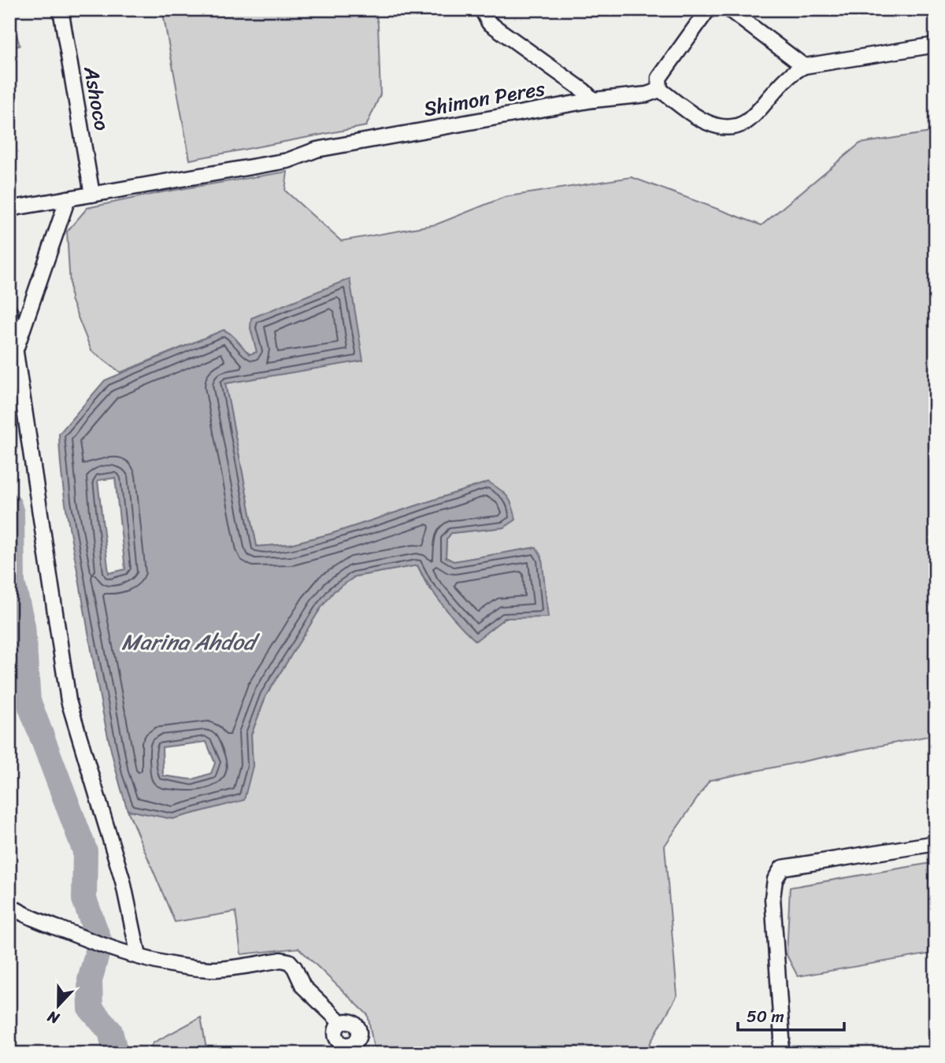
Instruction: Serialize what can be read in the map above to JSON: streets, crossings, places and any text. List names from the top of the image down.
{
  "streets": {
    "street": ["Ashoco", "Shimon Peres"]
  },
  "crossings": [
    ["Ashoco", "Shimon Peres"]
  ],
  "water": ["Marina Ahdod"],
  "scale_bar": "50 m",
  "north": "bottom"
}
